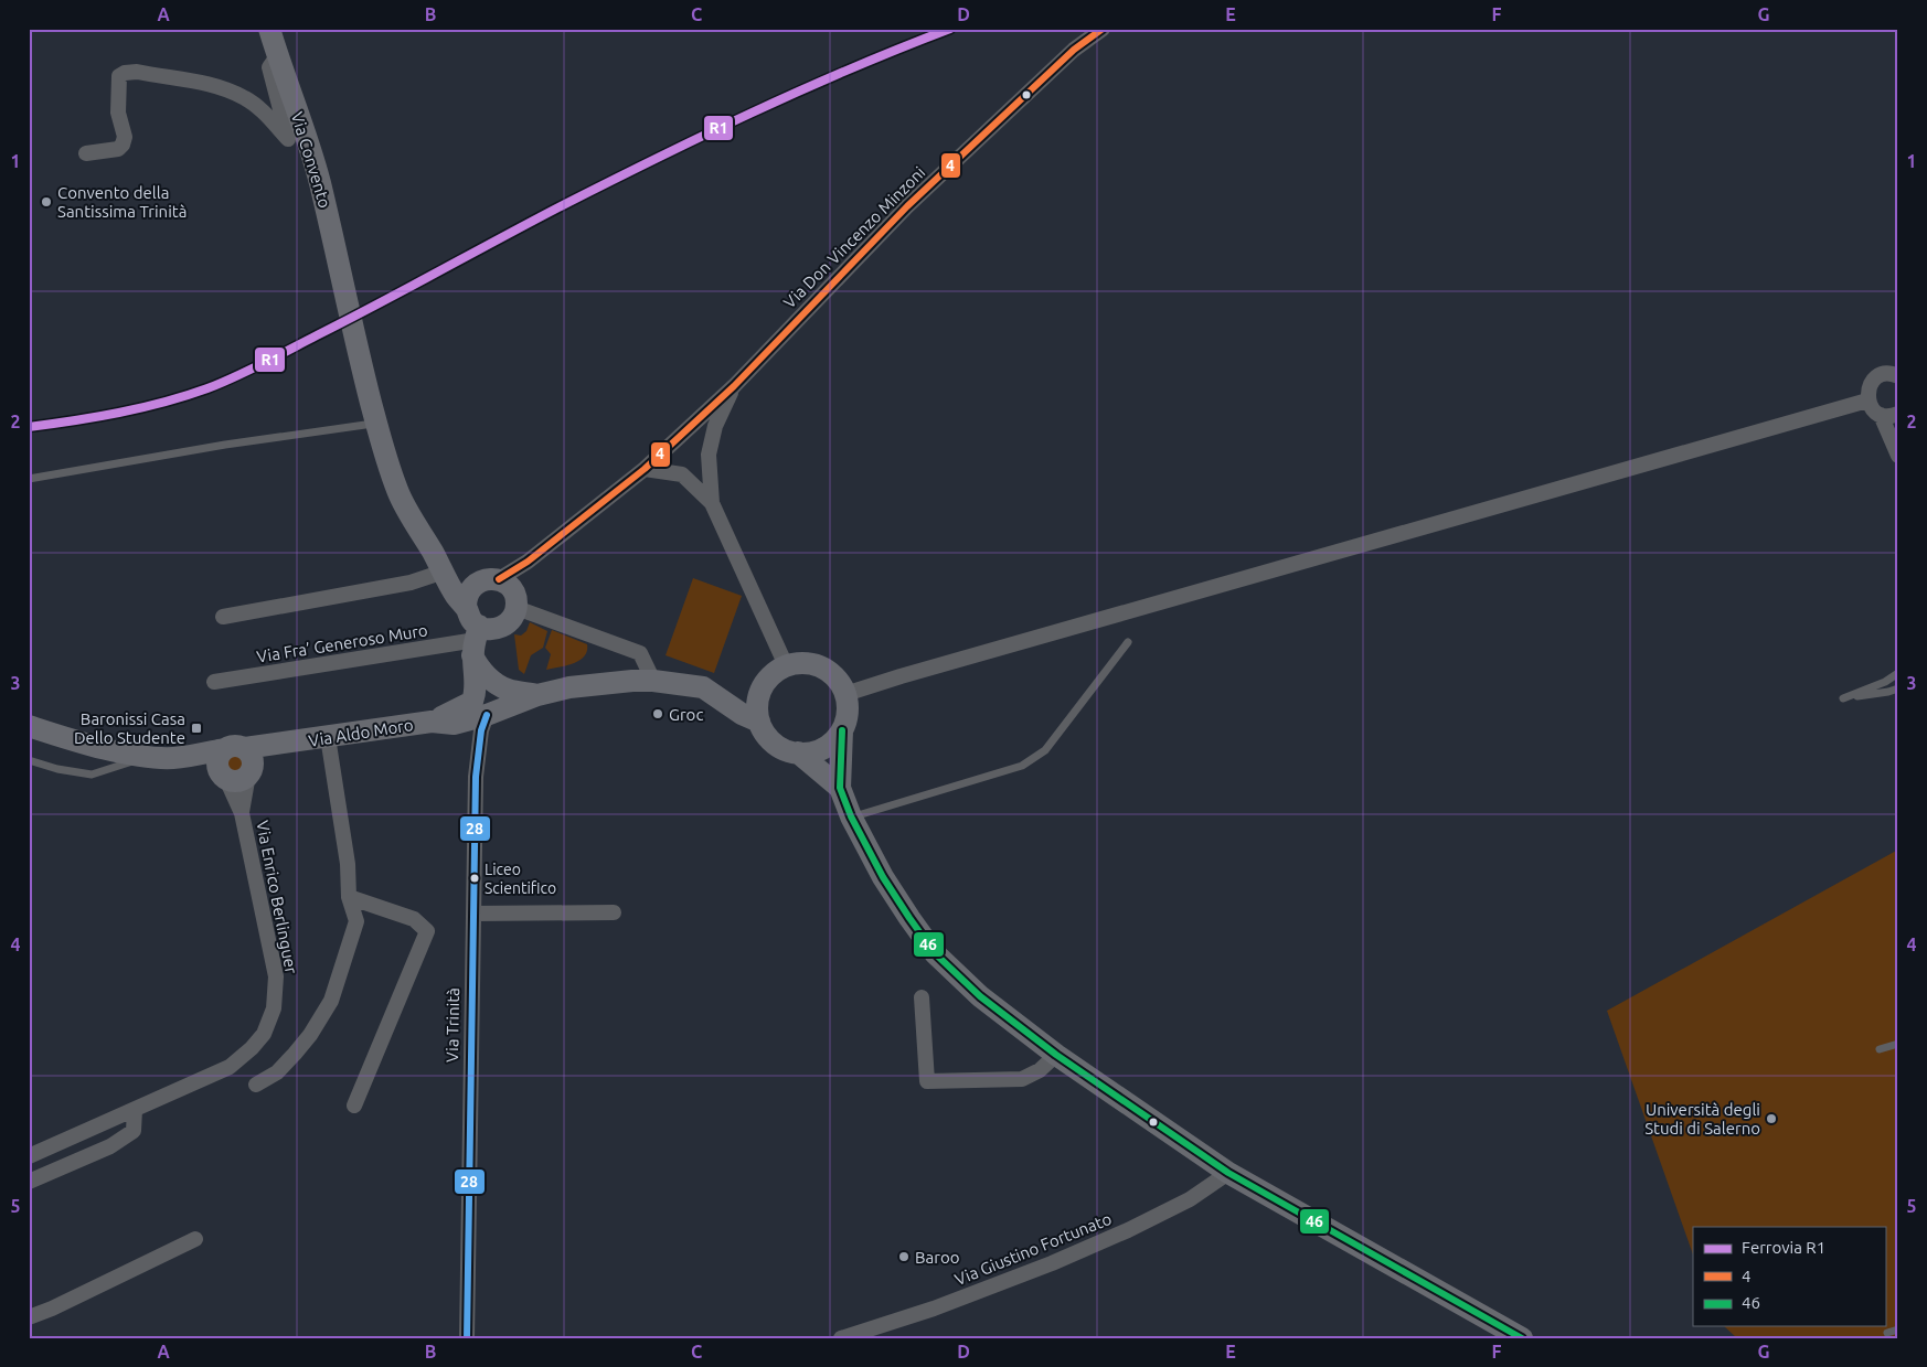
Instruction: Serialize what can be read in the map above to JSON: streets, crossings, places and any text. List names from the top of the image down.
{
  "streets": {
    "street": [
      "Via Convento",
      "Via Don Vincenzo Minzoni",
      "Via Fra’ Generoso Muro",
      "Via Aldo Moro",
      "Via Enrico Berlinguer",
      "Via Trinità",
      "Via Giustino Fortunato"
    ]
  },
  "crossings": [
    ["Via Aldo Moro", "Via Enrico Berlinguer"]
  ],
  "places": {
    "other": [
      "Convento della Santissima Trinità",
      "Groc",
      "Liceo Scientifico",
      "Università degli Studi di Salerno",
      "Baroo"
    ],
    "transit": ["Baronissi Casa Dello Studente"]
  },
  "lines": [
    "rail line R1",
    "transit line 4",
    "transit line 28",
    "transit line 46"
  ],
  "legend": ["Ferrovia R1", "4", "46"],
  "grid": {
    "columns": [
      "A",
      "B",
      "C",
      "D",
      "E",
      "F",
      "G"
    ],
    "rows": [
      "1",
      "2",
      "3",
      "4",
      "5"
    ]
  }
}
